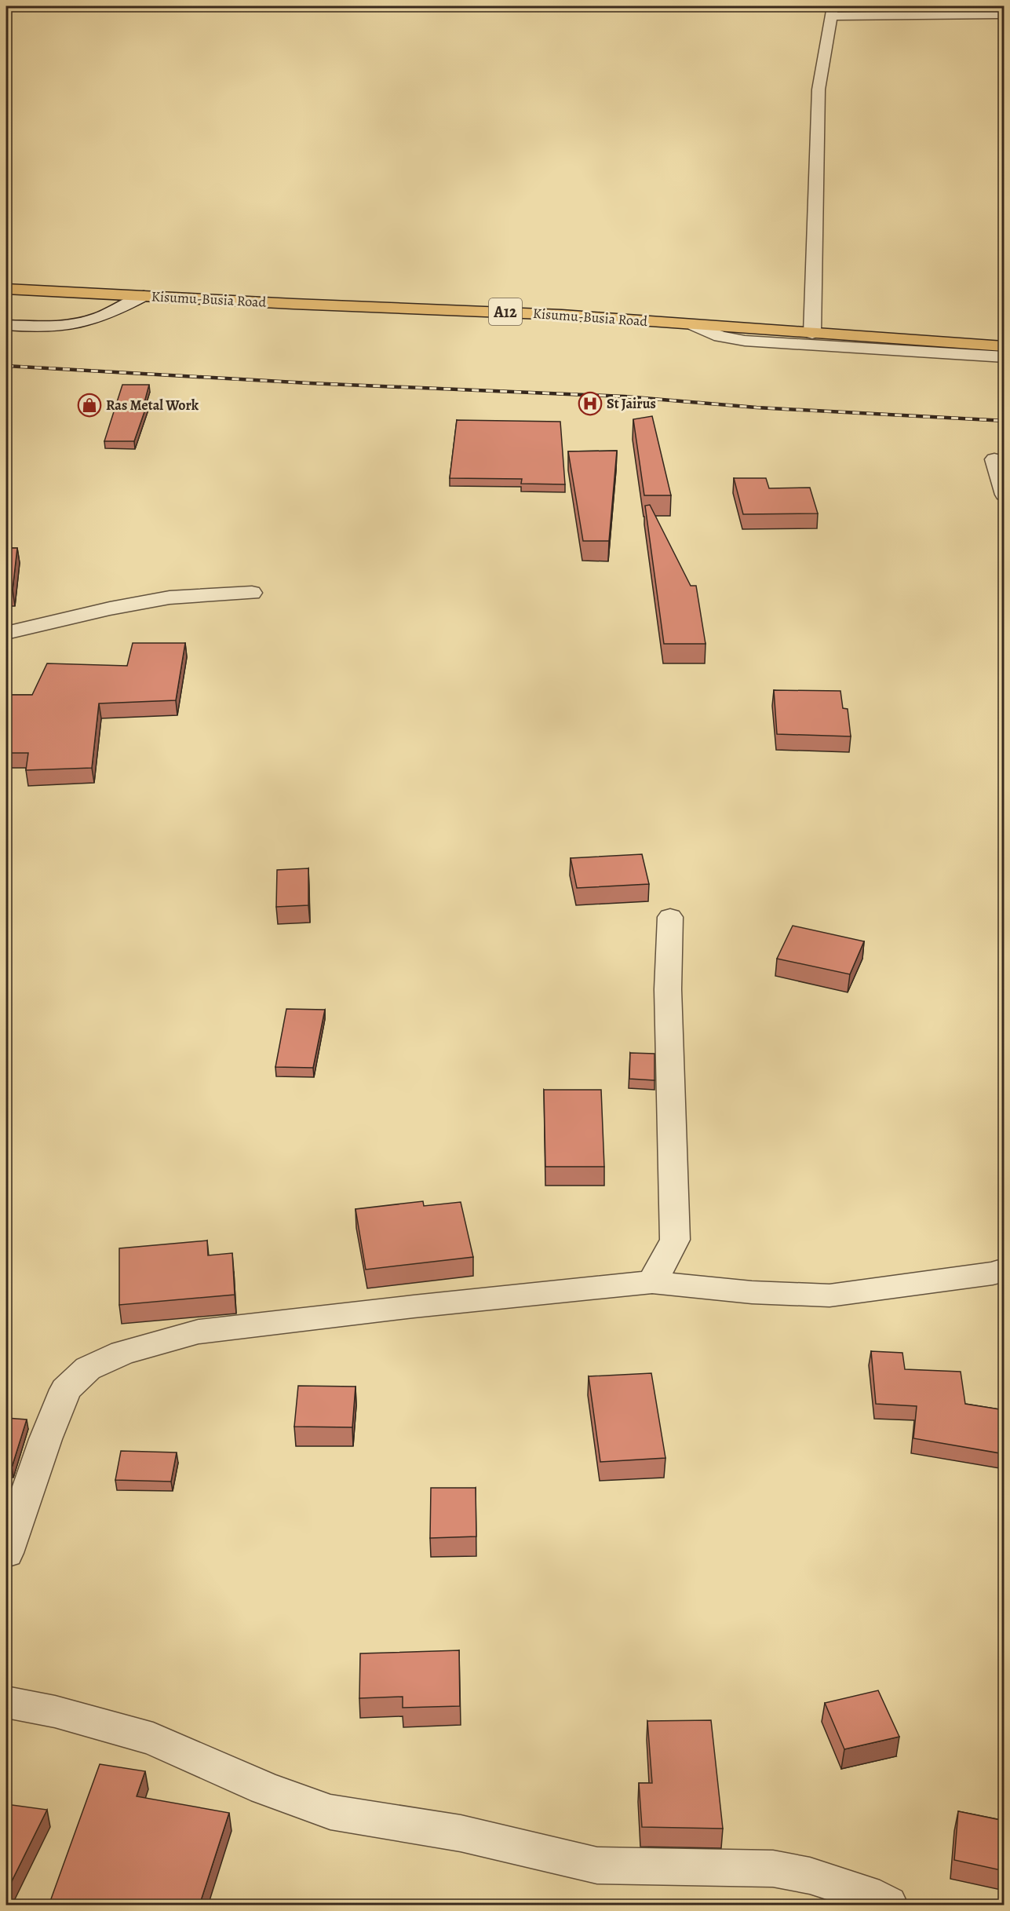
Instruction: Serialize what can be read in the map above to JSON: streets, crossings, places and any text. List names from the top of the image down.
{
  "streets": {
    "highway": ["Kisumu-Busia Road", "A12"]
  },
  "places": {
    "hospital": ["St Jairus"],
    "shop": ["Ras Metal Work"]
  }
}
